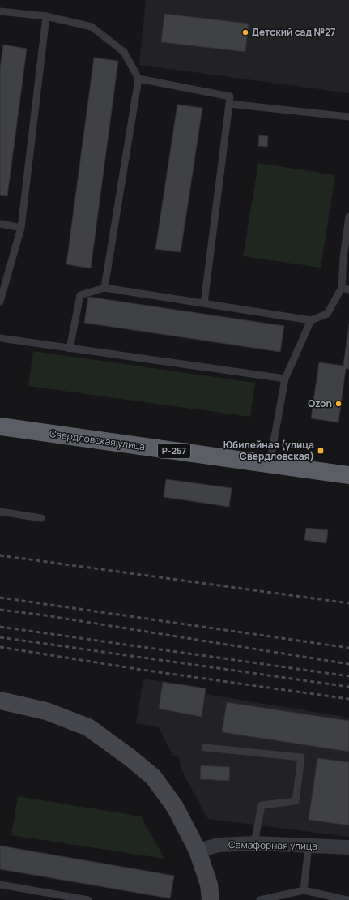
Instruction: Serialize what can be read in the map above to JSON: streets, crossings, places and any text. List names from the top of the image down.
{
  "streets": {
    "highway": ["Свердловская улица", "Р-257"],
    "street": ["Семафорная улица"]
  },
  "places": {
    "other": ["Детский сад №27", "Ozon"],
    "transit": ["Юбилейная (улица Свердловская)"]
  }
}
